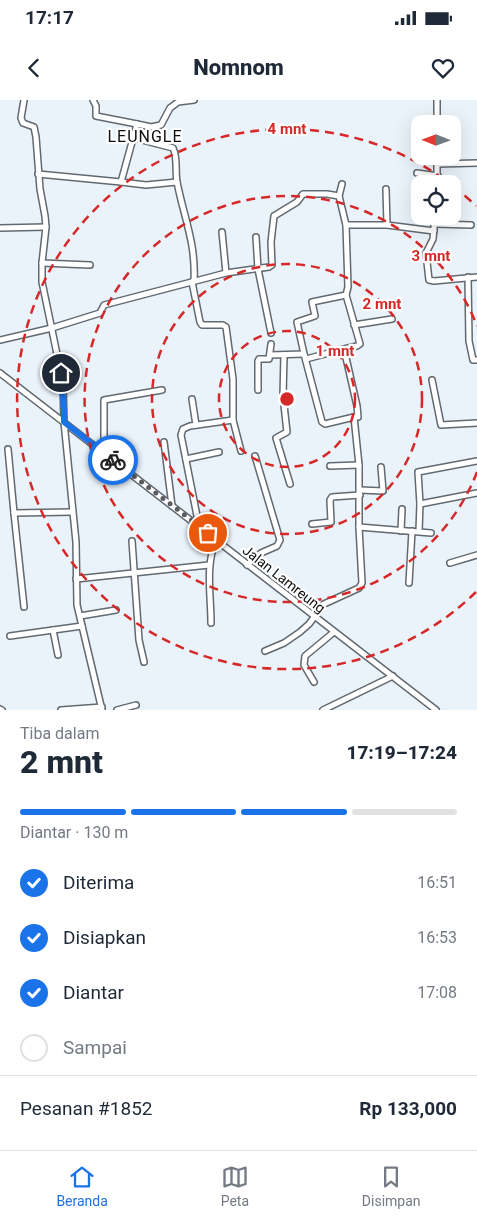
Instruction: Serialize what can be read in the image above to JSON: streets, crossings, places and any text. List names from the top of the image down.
{
  "streets": {
    "street": ["Jalan Lamreung"]
  },
  "districts": ["LEUNGLE"],
  "north": "left",
  "page": {
    "status": "17:17",
    "header": "Nomnom",
    "heading": ["2 mnt", "Tiba dalam", "17:19–17:24"],
    "panel": ["Pesanan #1852", "Rp 133,000"],
    "bar": "Diantar · 130 m",
    "list": [
      ["Diterima", "16:51"],
      ["Disiapkan", "16:53"],
      ["Diantar", "17:08"],
      "Sampai"
    ],
    "tabs": ["Beranda", "Peta", "Disimpan"]
  },
  "rings": [
    "4 mnt",
    "3 mnt",
    "2 mnt",
    "1 mnt"
  ]
}
